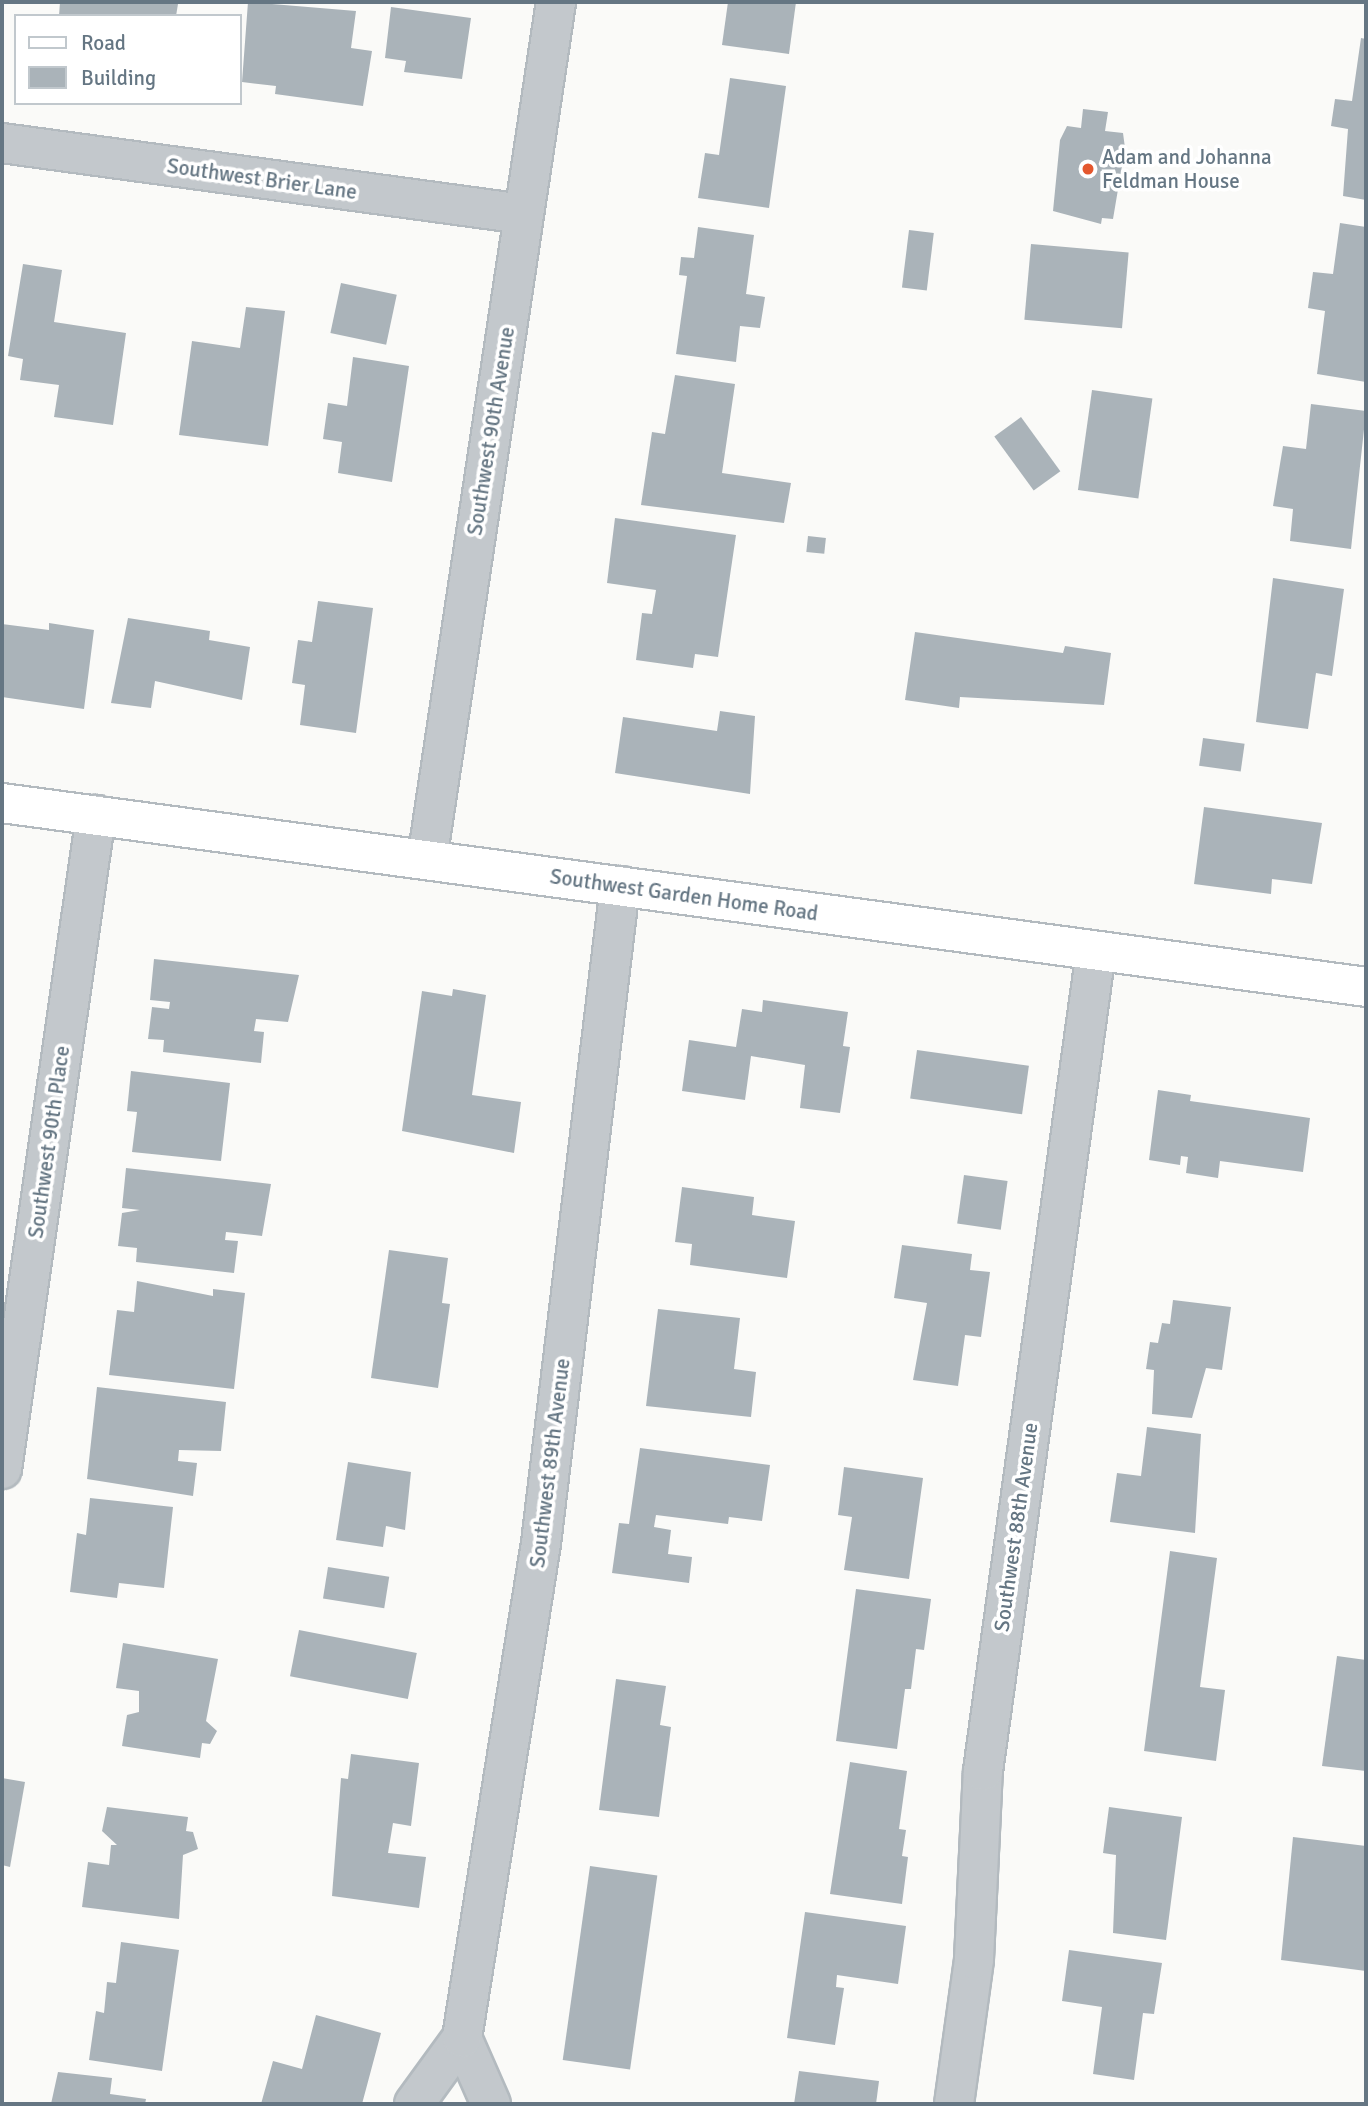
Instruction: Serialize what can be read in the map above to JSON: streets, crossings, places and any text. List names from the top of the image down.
{
  "streets": {
    "main road": ["Southwest Garden Home Road"],
    "street": [
      "Southwest Brier Lane",
      "Southwest 90th Avenue",
      "Southwest 90th Place",
      "Southwest 89th Avenue",
      "Southwest 88th Avenue"
    ]
  },
  "crossings": [
    ["Southwest Brier Lane", "Southwest 90th Avenue"],
    ["Southwest 90th Avenue", "Southwest Garden Home Road"],
    ["Southwest Garden Home Road", "Southwest 90th Place"],
    ["Southwest Garden Home Road", "Southwest 89th Avenue"],
    ["Southwest Garden Home Road", "Southwest 88th Avenue"]
  ],
  "places": ["Adam and Johanna Feldman House"],
  "legend": ["Road", "Building"]
}
